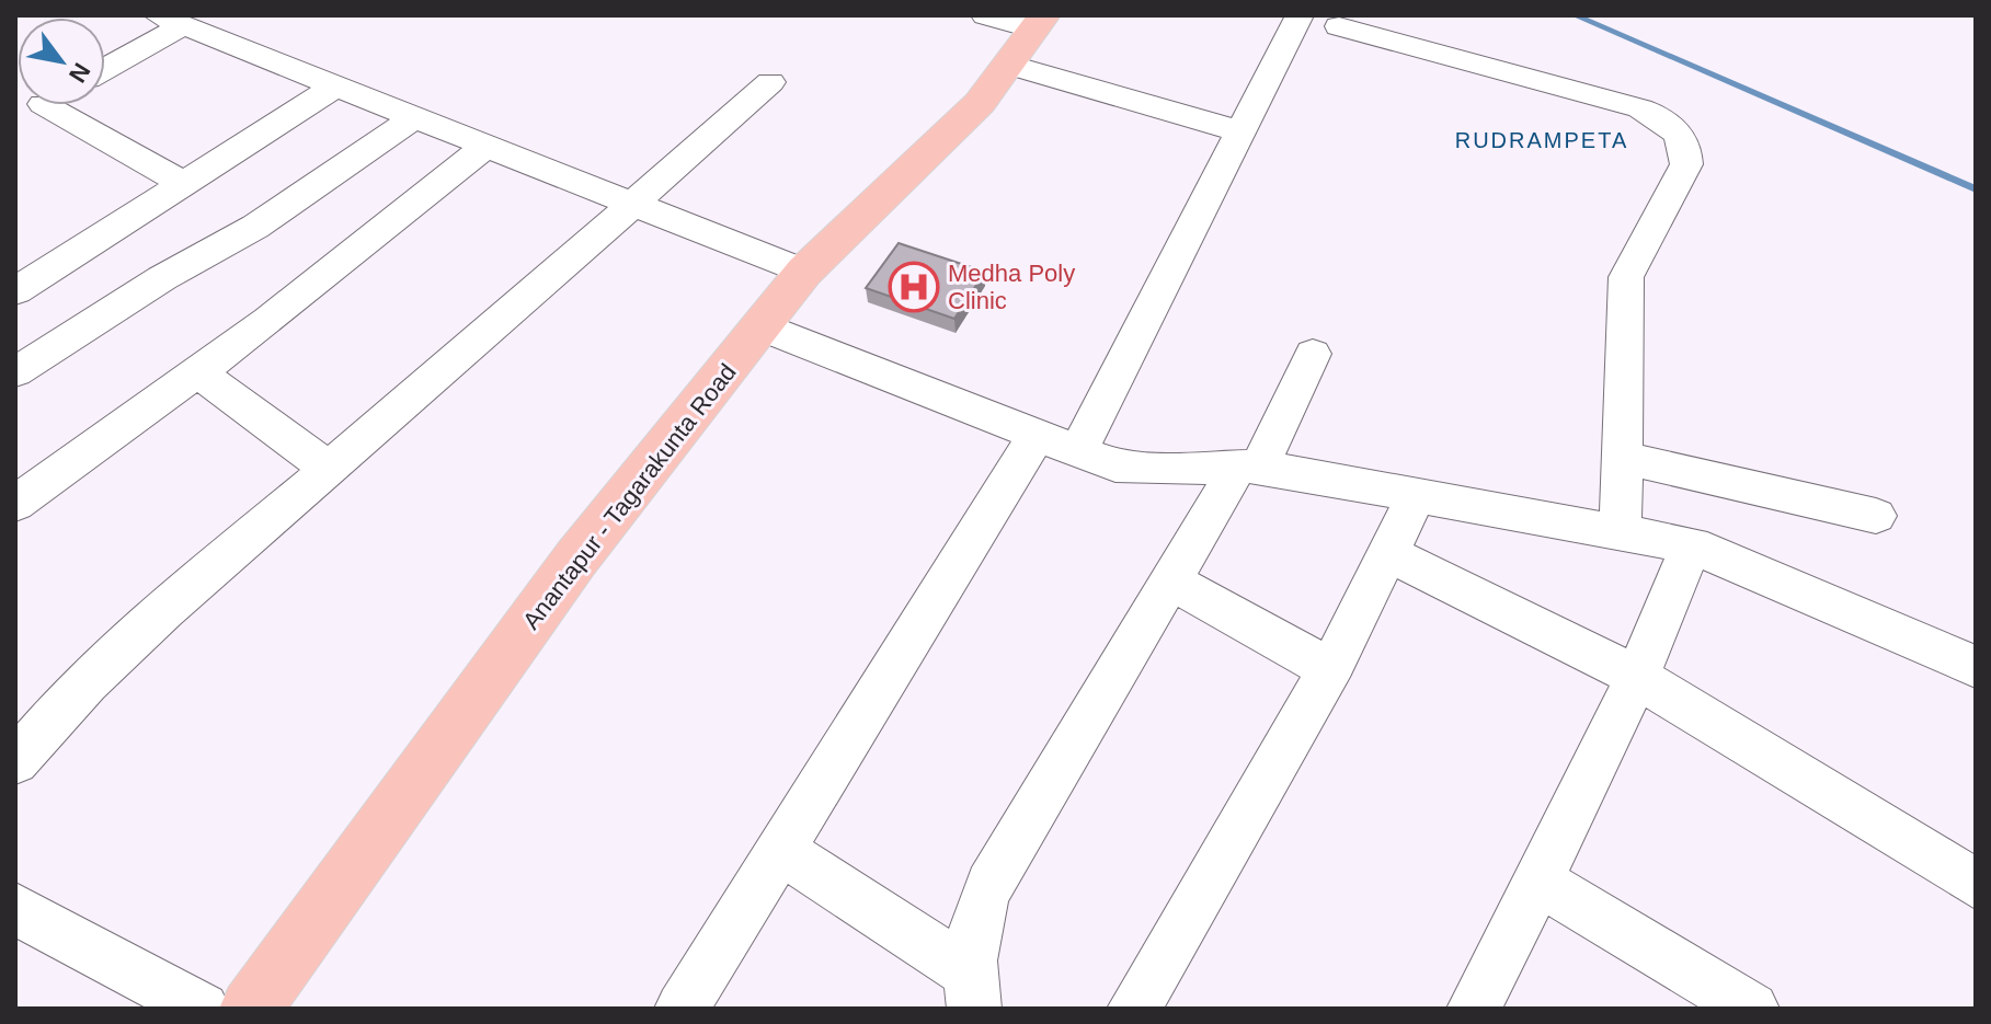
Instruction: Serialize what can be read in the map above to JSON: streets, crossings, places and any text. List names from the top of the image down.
{
  "streets": {
    "main road": ["Anantapur - Tagarakunta Road"]
  },
  "districts": ["RUDRAMPETA"],
  "places": {
    "hospital": ["Medha Poly Clinic"]
  },
  "north": "bottom right"
}
